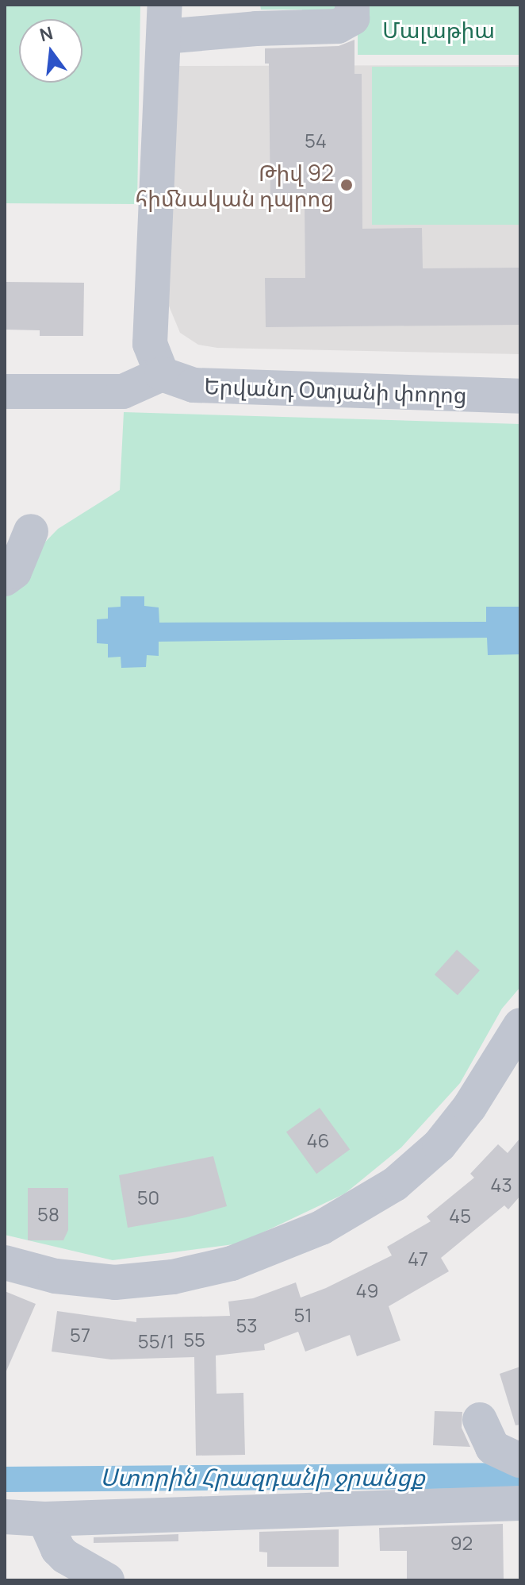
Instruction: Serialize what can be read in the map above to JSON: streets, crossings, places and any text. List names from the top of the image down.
{
  "streets": {
    "street": ["Երվանդ Օտյանի փողոց"]
  },
  "water": ["Ստորին Հրազդանի ջրանցք"],
  "parks": ["Մալաթիա"],
  "places": ["Թիվ 92 հիմնական դպրոց"],
  "house_numbers": [
    "54",
    "46",
    "43",
    "50",
    "58",
    "45",
    "47",
    "49",
    "51",
    "53",
    "57",
    "55",
    "55/1",
    "92"
  ],
  "north": "top"
}
